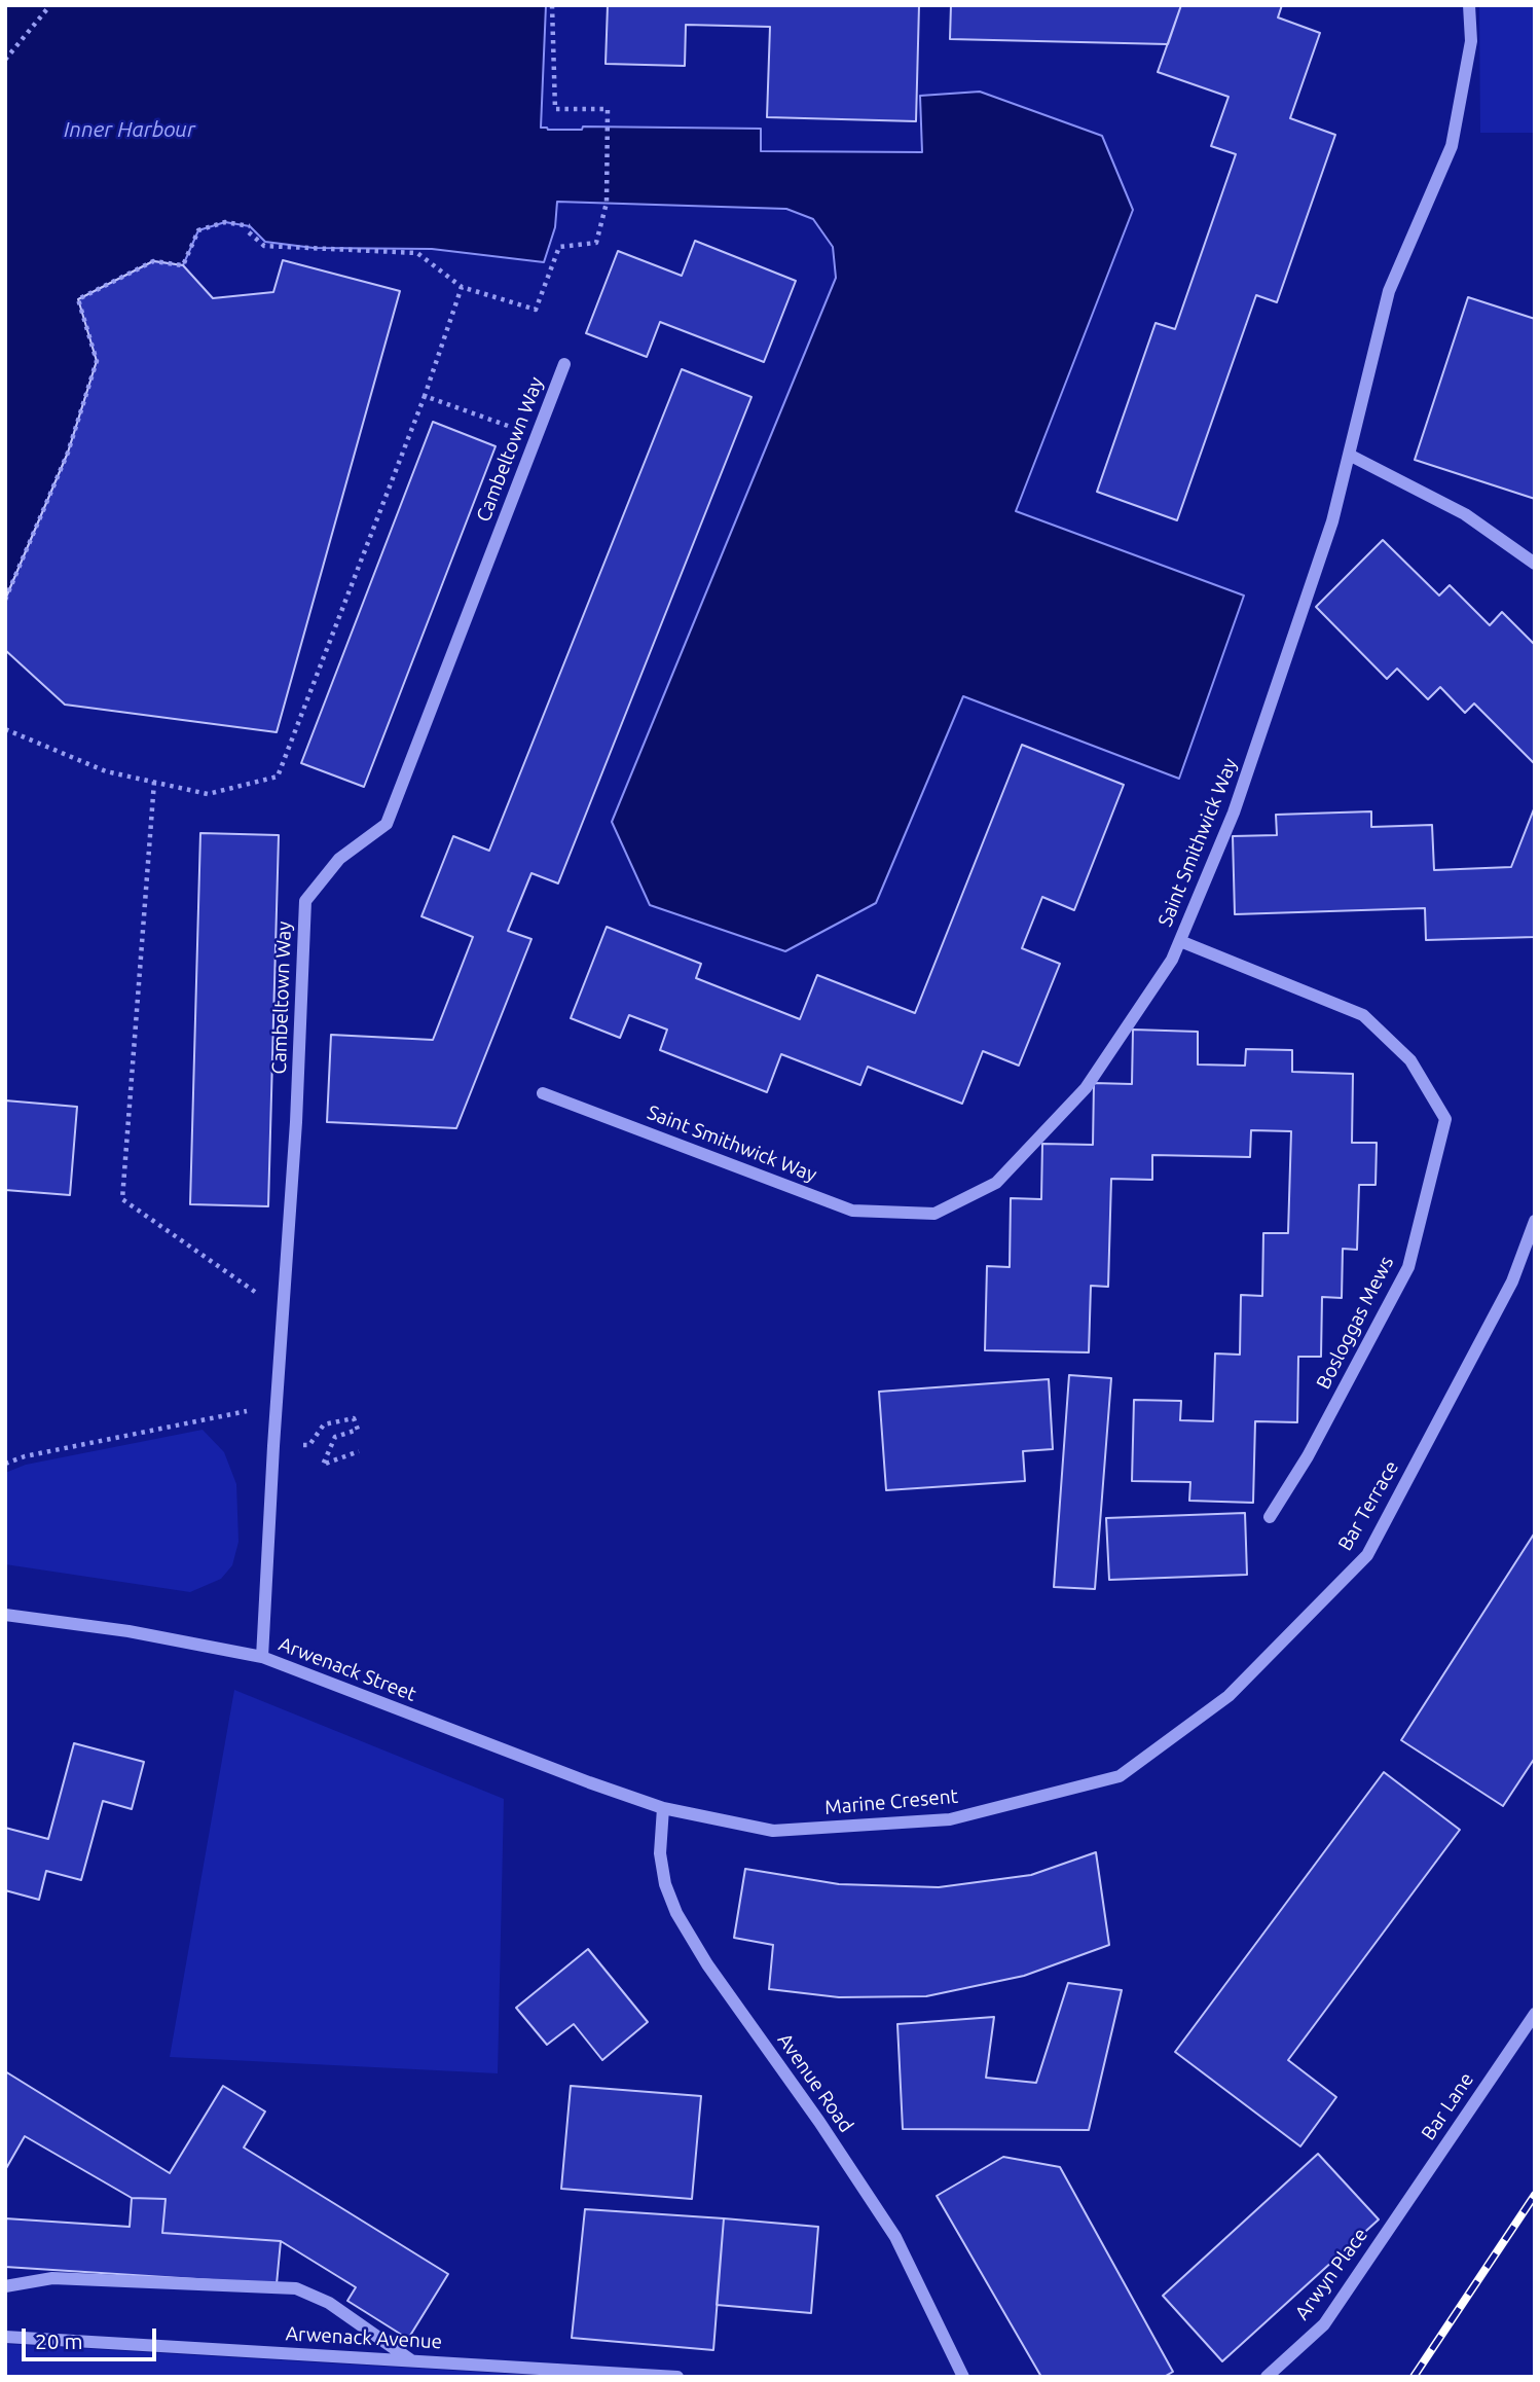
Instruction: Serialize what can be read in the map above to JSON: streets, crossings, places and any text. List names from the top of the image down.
{
  "streets": {
    "street": [
      "Cambeltown Way",
      "Saint Smithwick Way",
      "Bosloggas Mews",
      "Bar Terrace",
      "Arwenack Street",
      "Marine Cresent",
      "Avenue Road",
      "Bar Lane",
      "Arwyn Place",
      "Arwenack Avenue"
    ]
  },
  "crossings": [
    ["Cambeltown Way", "Arwenack Street"],
    ["Saint Smithwick Way", "Bosloggas Mews"],
    ["Bar Terrace", "Marine Cresent"],
    ["Arwenack Street", "Marine Cresent"],
    ["Arwenack Street", "Avenue Road"],
    ["Marine Cresent", "Avenue Road"],
    ["Bar Lane", "Arwyn Place"]
  ],
  "water": ["Inner Harbour"],
  "scale_bar": "20 m"
}
